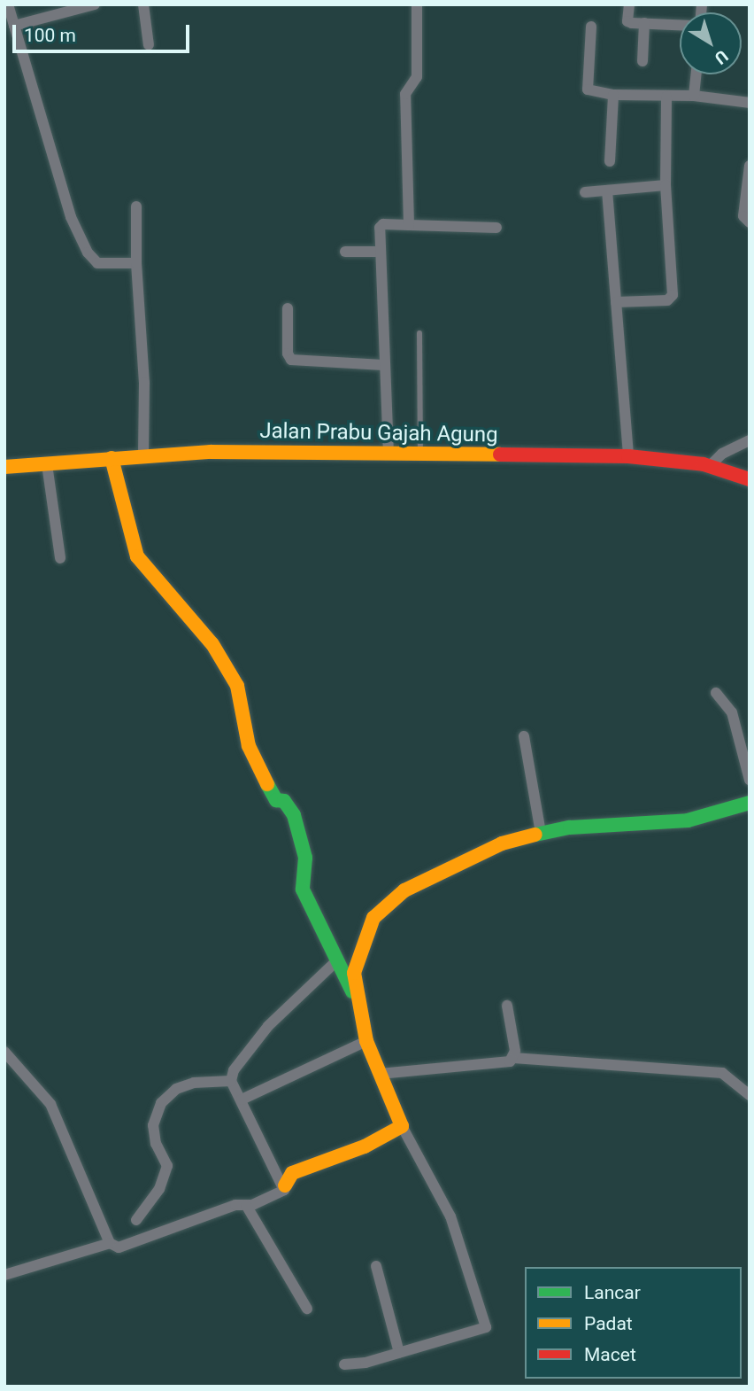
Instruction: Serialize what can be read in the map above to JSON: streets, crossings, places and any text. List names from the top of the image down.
{
  "streets": {
    "main road": ["Jalan Prabu Gajah Agung"]
  },
  "legend": ["Lancar", "Padat", "Macet"],
  "scale_bar": "100 m",
  "north": "bottom right"
}
